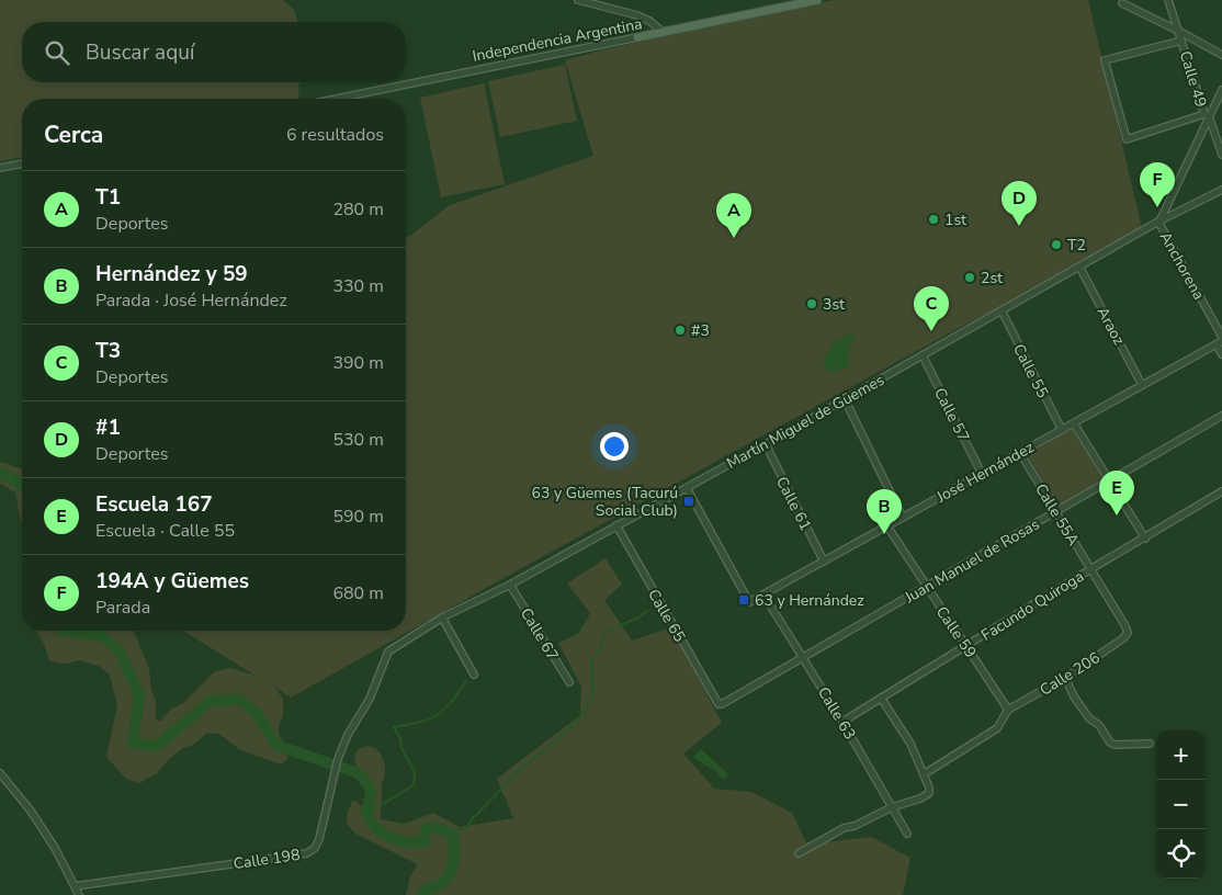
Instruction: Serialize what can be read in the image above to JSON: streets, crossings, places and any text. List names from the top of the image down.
{
  "streets": {
    "main road": ["Independencia Argentina"],
    "street": [
      "Calle 49",
      "Anchorena",
      "Araoz",
      "Calle 55",
      "Calle 57",
      "Martín Miguel de Güemes",
      "José Hernández",
      "Calle 61",
      "Calle 55A",
      "Juan Manuel de Rosas",
      "Facundo Quiroga",
      "Calle 65",
      "Calle 59",
      "Calle 67",
      "Calle 206",
      "Calle 63",
      "Calle 198"
    ]
  },
  "crossings": [
    ["Anchorena", "Martín Miguel de Güemes"],
    ["Anchorena", "José Hernández"],
    ["Araoz", "Martín Miguel de Güemes"],
    ["Araoz", "José Hernández"],
    ["Calle 55", "Martín Miguel de Güemes"],
    ["Calle 55", "José Hernández"],
    ["Calle 57", "Martín Miguel de Güemes"],
    ["Calle 57", "José Hernández"],
    ["Martín Miguel de Güemes", "José Hernández"],
    ["Martín Miguel de Güemes", "Calle 61"],
    ["Martín Miguel de Güemes", "Calle 65"],
    ["Martín Miguel de Güemes", "Calle 67"],
    ["Martín Miguel de Güemes", "Calle 198"],
    ["José Hernández", "Calle 61"],
    ["José Hernández", "Calle 55A"],
    ["José Hernández", "Calle 59"],
    ["José Hernández", "Calle 63"],
    ["Calle 55A", "Juan Manuel de Rosas"],
    ["Calle 55A", "Facundo Quiroga"],
    ["Calle 55A", "Calle 206"],
    ["Juan Manuel de Rosas", "Calle 65"],
    ["Juan Manuel de Rosas", "Calle 59"],
    ["Juan Manuel de Rosas", "Calle 63"],
    ["Facundo Quiroga", "Calle 59"],
    ["Facundo Quiroga", "Calle 63"],
    ["Calle 59", "Calle 206"]
  ],
  "places": {
    "other": [
      "1st",
      "T2",
      "2st",
      "3st",
      "#3"
    ],
    "transit": ["63 y Güemes (Tacurú Social Club)", "63 y Hernández"]
  },
  "page": {
    "search": "Buscar aquí",
    "heading": ["Cerca", "6 resultados"],
    "pins": [
      "F",
      "D",
      "A",
      "C",
      "E",
      "B"
    ],
    "list": [
      {
        "mark": "A",
        "name": "T1",
        "note": "Deportes",
        "value": "280 m"
      },
      {
        "mark": "B",
        "name": "Hernández y 59",
        "note": "Parada · José Hernández",
        "value": "330 m"
      },
      {
        "mark": "C",
        "name": "T3",
        "note": "Deportes",
        "value": "390 m"
      },
      {
        "mark": "D",
        "name": "#1",
        "note": "Deportes",
        "value": "530 m"
      },
      {
        "mark": "E",
        "name": "Escuela 167",
        "note": "Escuela · Calle 55",
        "value": "590 m"
      },
      {
        "mark": "F",
        "name": "194A y Güemes",
        "note": "Parada",
        "value": "680 m"
      }
    ],
    "map_buttons": ["+", "−"]
  }
}
